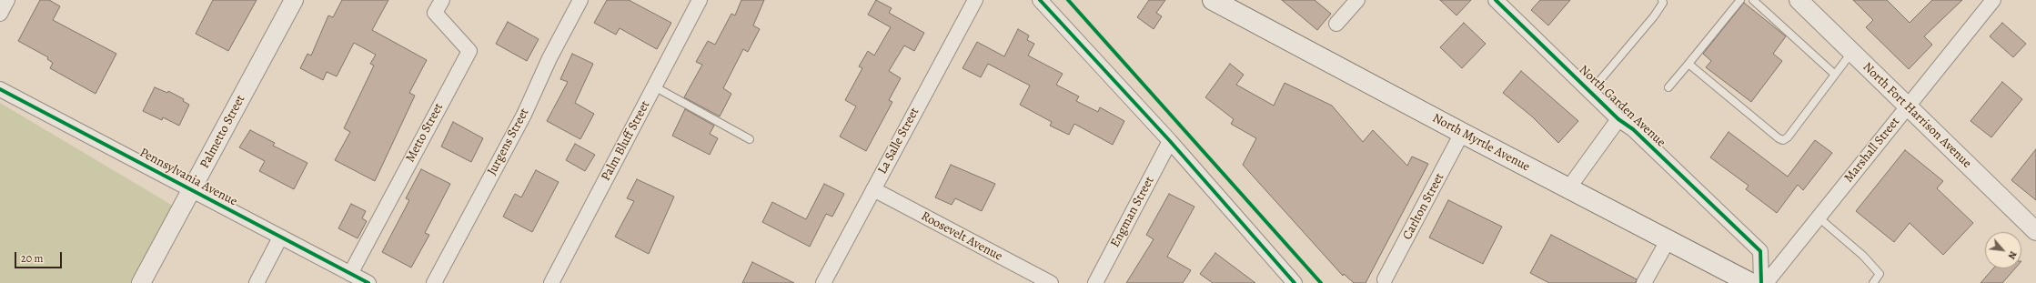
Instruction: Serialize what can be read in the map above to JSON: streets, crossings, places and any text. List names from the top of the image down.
{
  "streets": {
    "main road": ["North Myrtle Avenue"],
    "street": [
      "North Garden Avenue",
      "North Fort Harrison Avenue",
      "Palmetto Street",
      "Metto Street",
      "Palm Bluff Street",
      "La Salle Street",
      "Jurgens Street",
      "Marshall Street",
      "Pennsylvania Avenue",
      "Carlton Street",
      "Engman Street",
      "Roosevelt Avenue"
    ]
  },
  "crossings": [
    ["North Garden Avenue", "North Myrtle Avenue"],
    ["North Fort Harrison Avenue", "Marshall Street"],
    ["Palmetto Street", "Pennsylvania Avenue"],
    ["Metto Street", "Pennsylvania Avenue"],
    ["La Salle Street", "Roosevelt Avenue"],
    ["North Myrtle Avenue", "Carlton Street"]
  ],
  "scale_bar": "20 m",
  "north": "bottom right"
}
